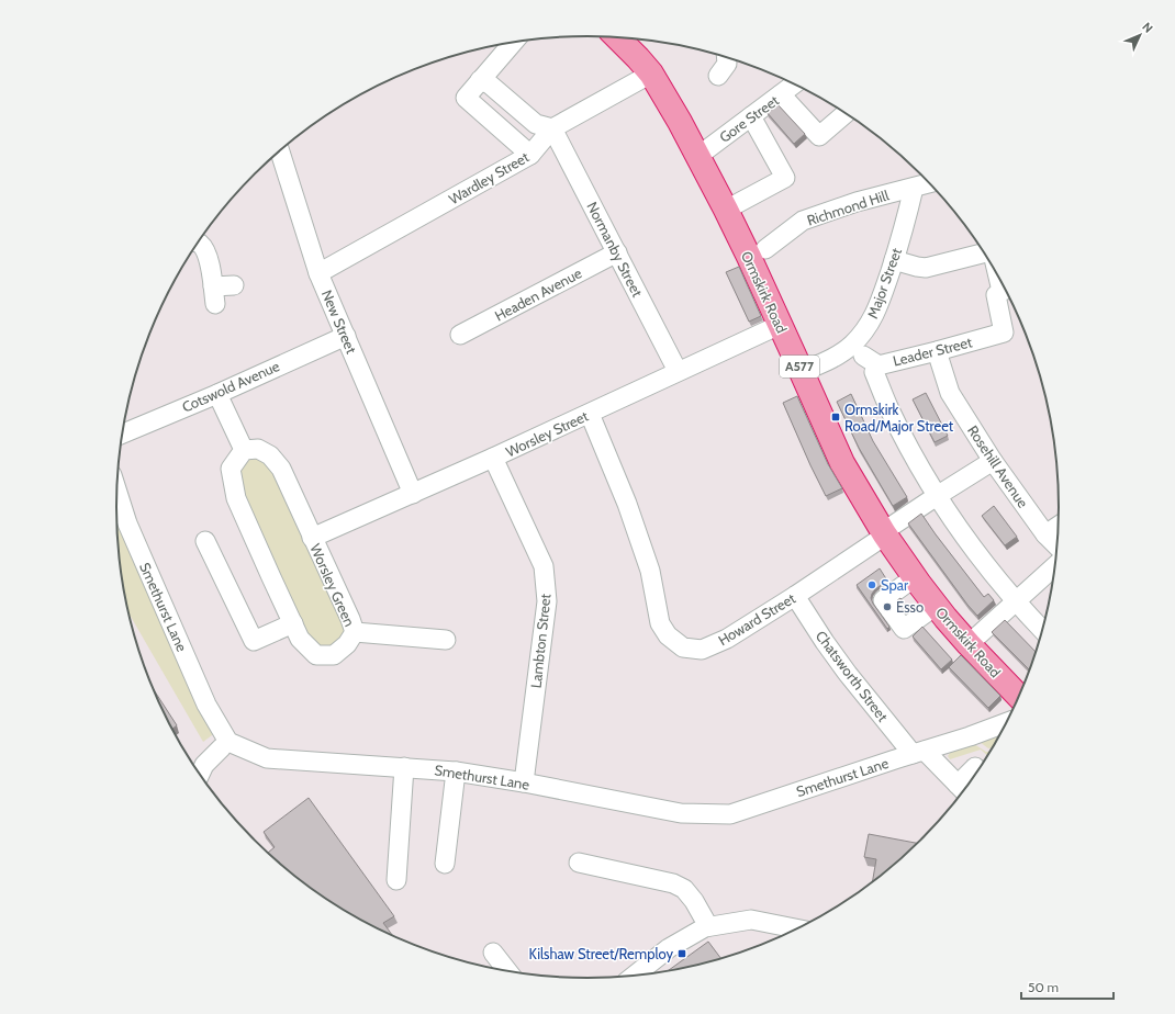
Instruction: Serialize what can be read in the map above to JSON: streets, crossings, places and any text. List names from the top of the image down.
{
  "streets": {
    "highway": ["Ormskirk Road", "A577"],
    "street": [
      "Gore Street",
      "Wardley Street",
      "Richmond Hill",
      "Normanby Street",
      "Major Street",
      "Headen Avenue",
      "New Street",
      "Leader Street",
      "Cotswold Avenue",
      "Worsley Street",
      "Rosehill Avenue",
      "Worsley Green",
      "Smethurst Lane",
      "Howard Street",
      "Lambton Street",
      "Chatsworth Street"
    ]
  },
  "crossings": [
    ["Gore Street", "Ormskirk Road"],
    ["Wardley Street", "Normanby Street"],
    ["Wardley Street", "Ormskirk Road"],
    ["Wardley Street", "New Street"],
    ["Richmond Hill", "Major Street"],
    ["Normanby Street", "Headen Avenue"],
    ["Normanby Street", "Worsley Street"],
    ["Major Street", "Ormskirk Road"],
    ["Ormskirk Road", "Worsley Street"],
    ["Ormskirk Road", "Howard Street"],
    ["New Street", "Cotswold Avenue"],
    ["New Street", "Worsley Street"],
    ["Leader Street", "Rosehill Avenue"],
    ["Leader Street", "Howard Street"],
    ["Worsley Street", "Worsley Green"],
    ["Worsley Street", "Howard Street"],
    ["Worsley Street", "Lambton Street"],
    ["Rosehill Avenue", "Howard Street"],
    ["Smethurst Lane", "Lambton Street"],
    ["Smethurst Lane", "Chatsworth Street"],
    ["Howard Street", "Chatsworth Street"]
  ],
  "places": {
    "transit": ["Ormskirk Road/Major Street", "Kilshaw Street/Remploy"],
    "other": ["Spar", "Esso"]
  },
  "scale_bar": "50 m",
  "north": "top right"
}
